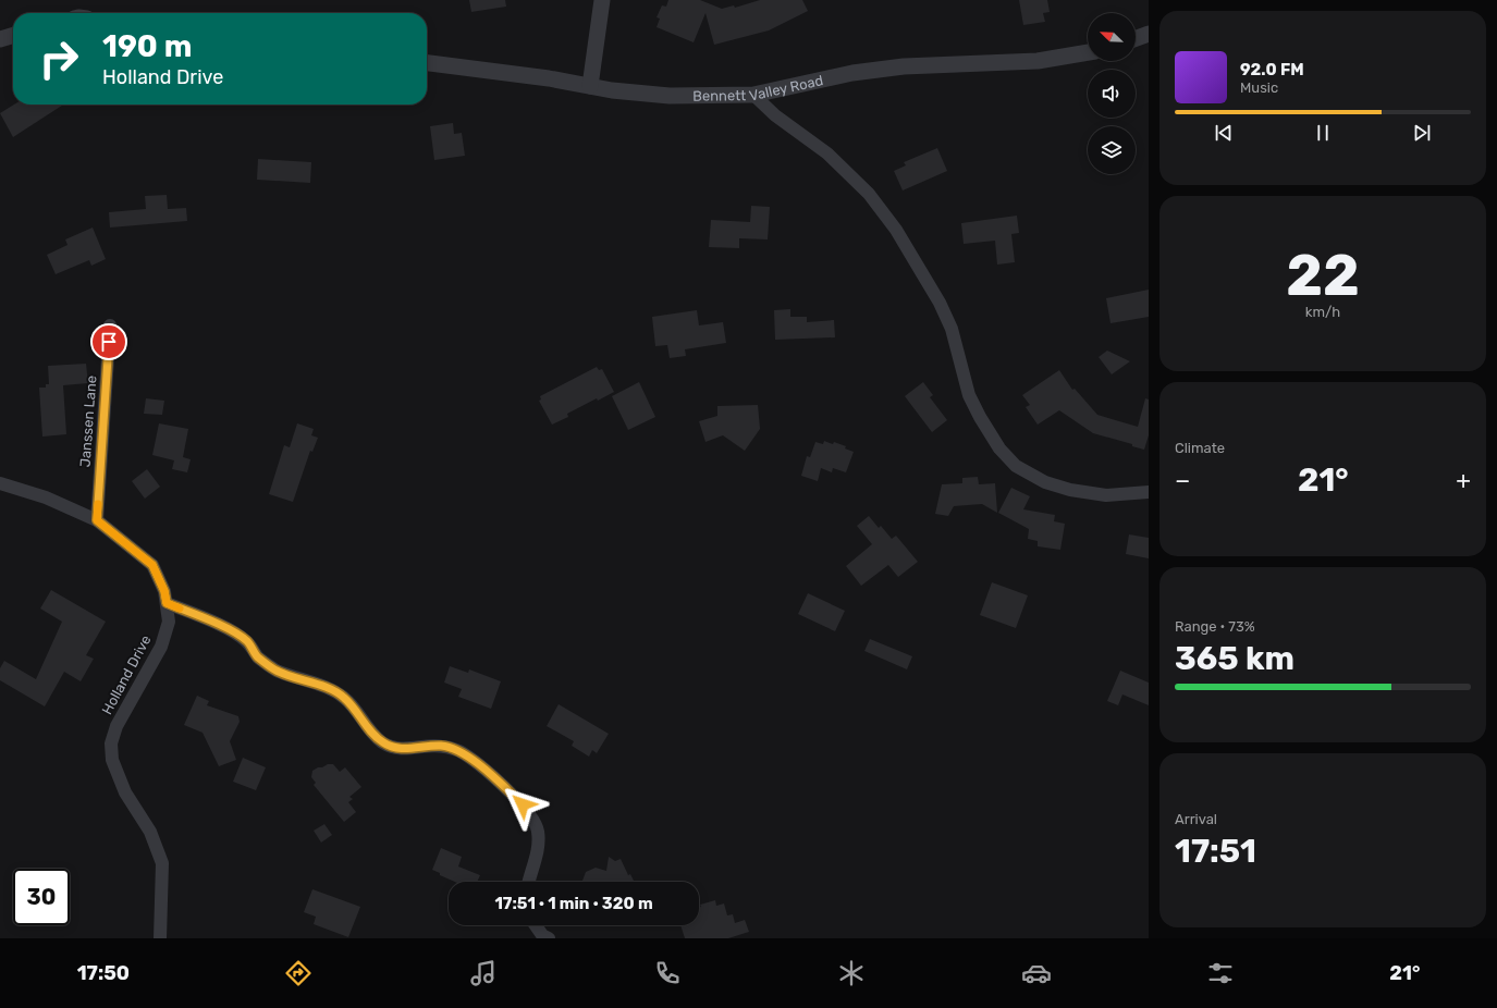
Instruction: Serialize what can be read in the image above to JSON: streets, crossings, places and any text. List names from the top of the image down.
{
  "streets": {
    "street": ["Bennett Valley Road", "Janssen Lane", "Holland Drive"]
  },
  "crossings": [
    ["Janssen Lane", "Holland Drive"]
  ],
  "north": "top left",
  "page": {
    "turn": ["190 m", "Holland Drive"],
    "song": ["92.0 FM", "Music"],
    "tile": [
      ["22", "km/h"],
      "Climate",
      ["Range · 73%", "365 km"],
      ["Arrival", "17:51"]
    ],
    "heat": ["−", "21°", "+"],
    "limit": "30",
    "trip": "17:51 · 1 min · 320 m",
    "tabs": ["17:50", "21°"]
  }
}
